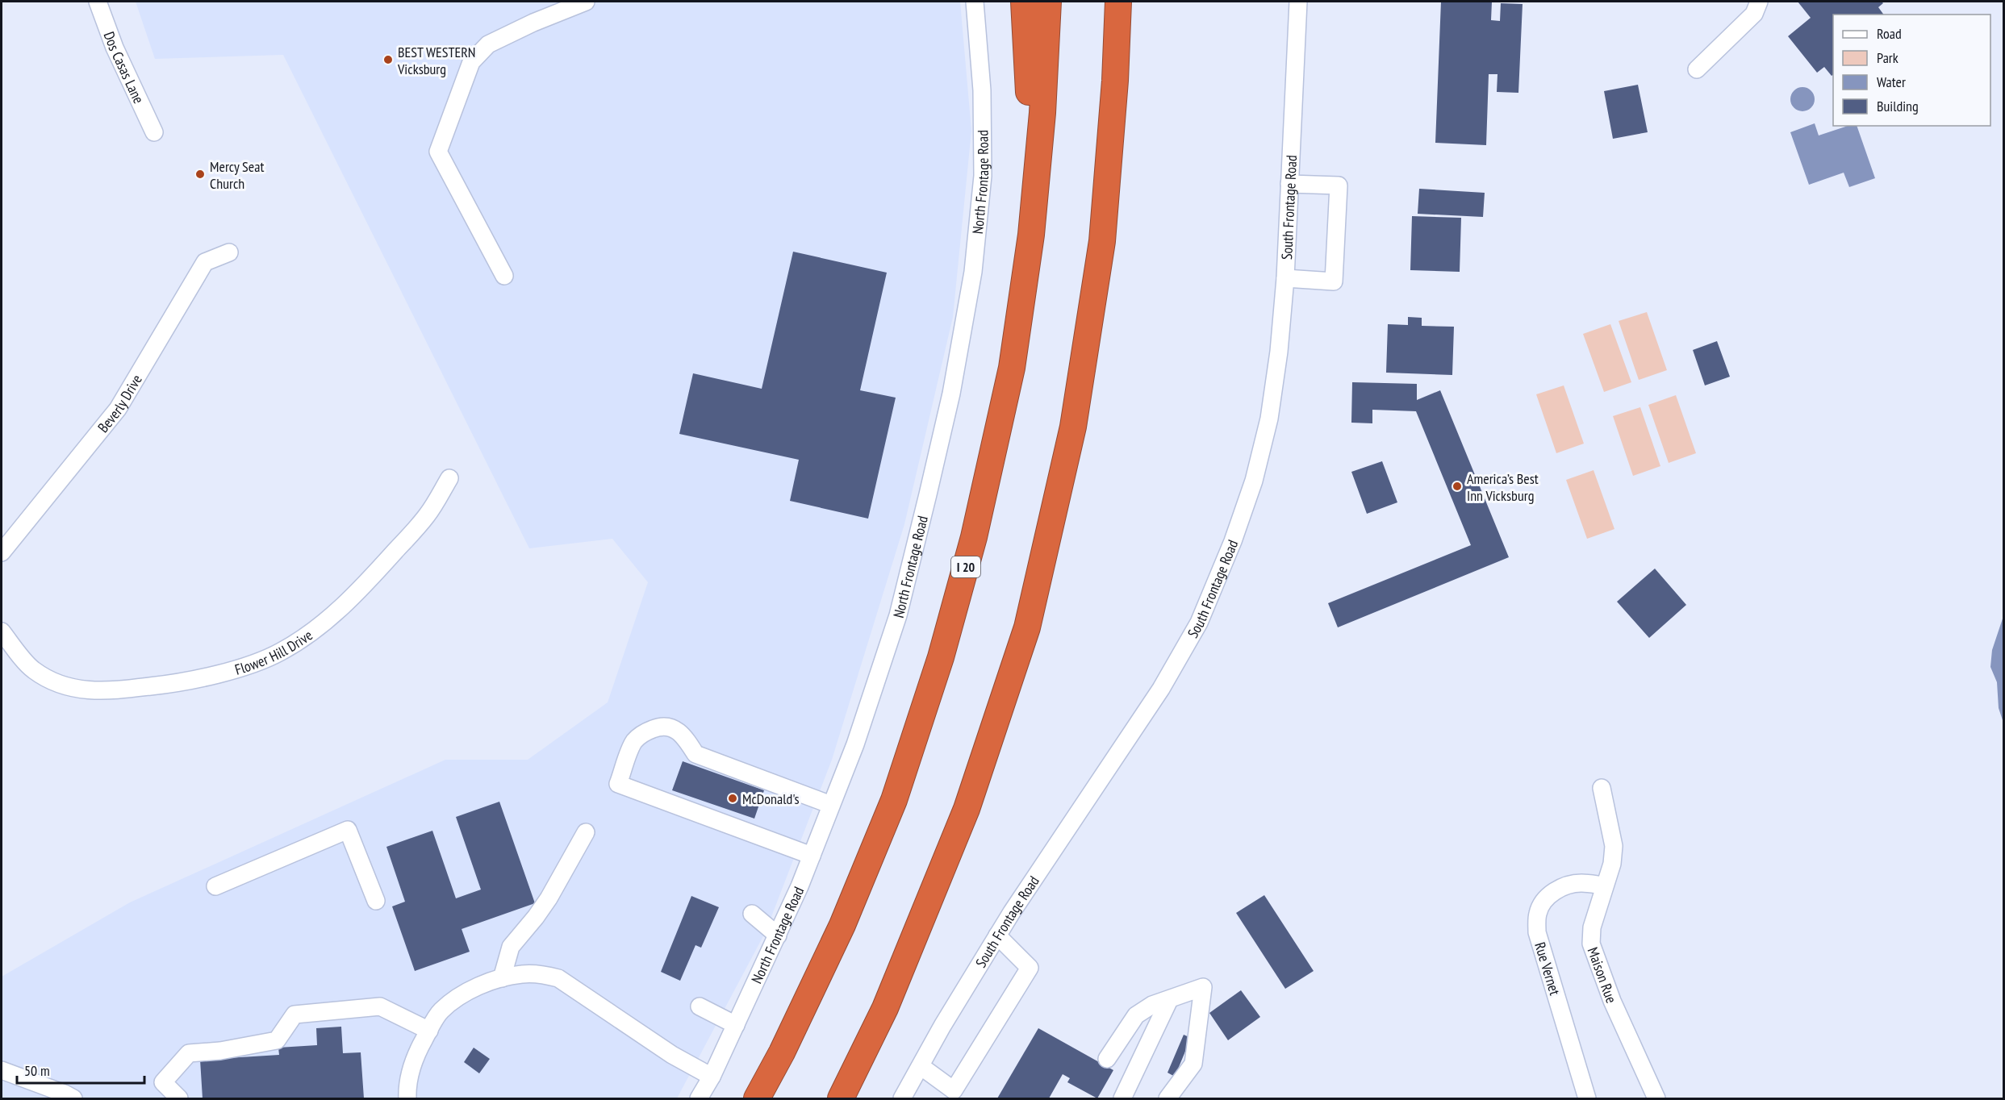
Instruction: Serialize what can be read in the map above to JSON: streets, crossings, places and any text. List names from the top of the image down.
{
  "streets": {
    "highway": ["I 20"],
    "street": [
      "Dos Casas Lane",
      "North Frontage Road",
      "South Frontage Road",
      "Beverly Drive",
      "Flower Hill Drive",
      "Rue Vernet",
      "Maison Rue"
    ]
  },
  "crossings": [
    ["Rue Vernet", "Maison Rue"]
  ],
  "places": [
    "BEST WESTERN Vicksburg",
    "Mercy Seat Church",
    "America’s Best Inn Vicksburg",
    "McDonald's"
  ],
  "legend": [
    "Road",
    "Park",
    "Water",
    "Building"
  ],
  "scale_bar": "50 m"
}
